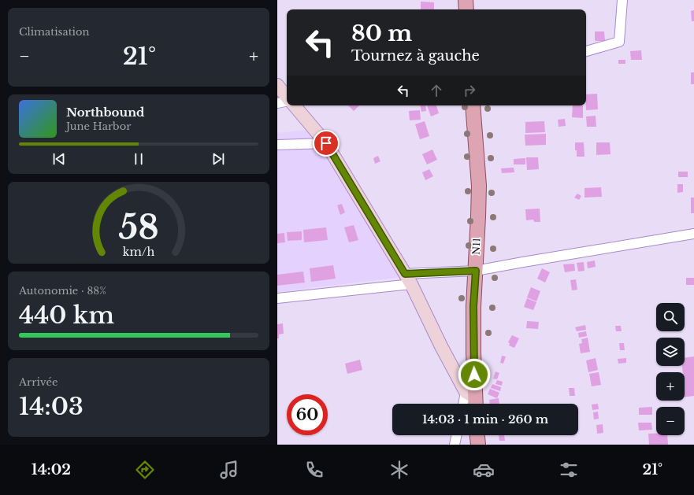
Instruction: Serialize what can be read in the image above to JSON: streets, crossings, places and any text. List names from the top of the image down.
{
  "streets": {
    "main road": ["N11"]
  },
  "page": {
    "tile": [
      "Climatisation",
      ["Autonomie · 88%", "440 km"],
      ["Arrivée", "14:03"]
    ],
    "turn": ["80 m", "Tournez à gauche"],
    "heat": ["−", "21°", "+"],
    "song": ["Northbound", "June Harbor"],
    "map_buttons": ["+", "−"],
    "limit": "60",
    "trip": "14:03 · 1 min · 260 m",
    "tabs": ["14:02", "21°"],
    "gauge": ["58", "km/h"]
  }
}
